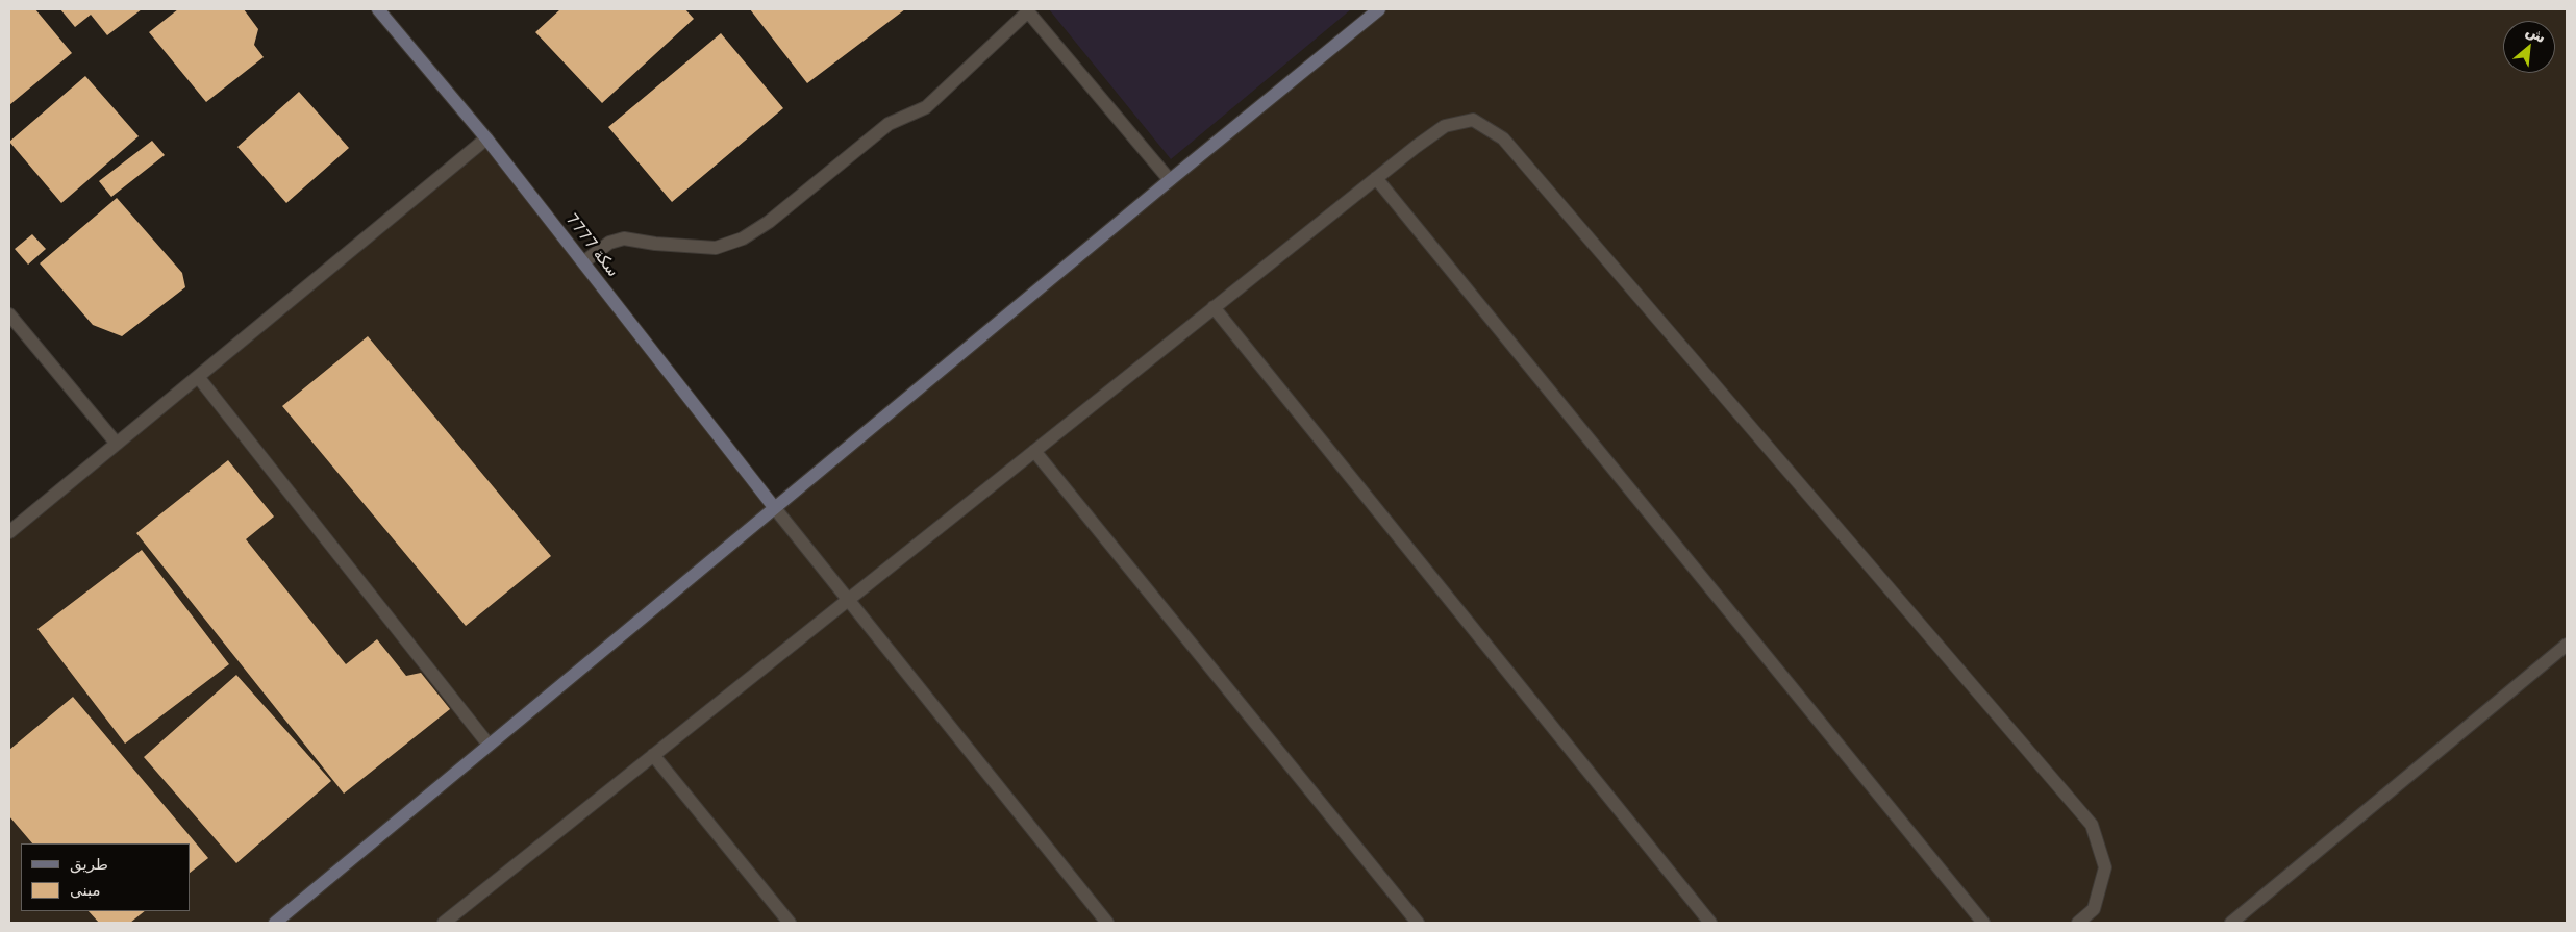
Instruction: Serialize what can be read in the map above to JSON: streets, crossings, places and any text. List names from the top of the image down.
{
  "streets": {
    "street": ["سكة 7777"]
  },
  "legend": ["طريق", "مبنى"],
  "north": "top right"
}
